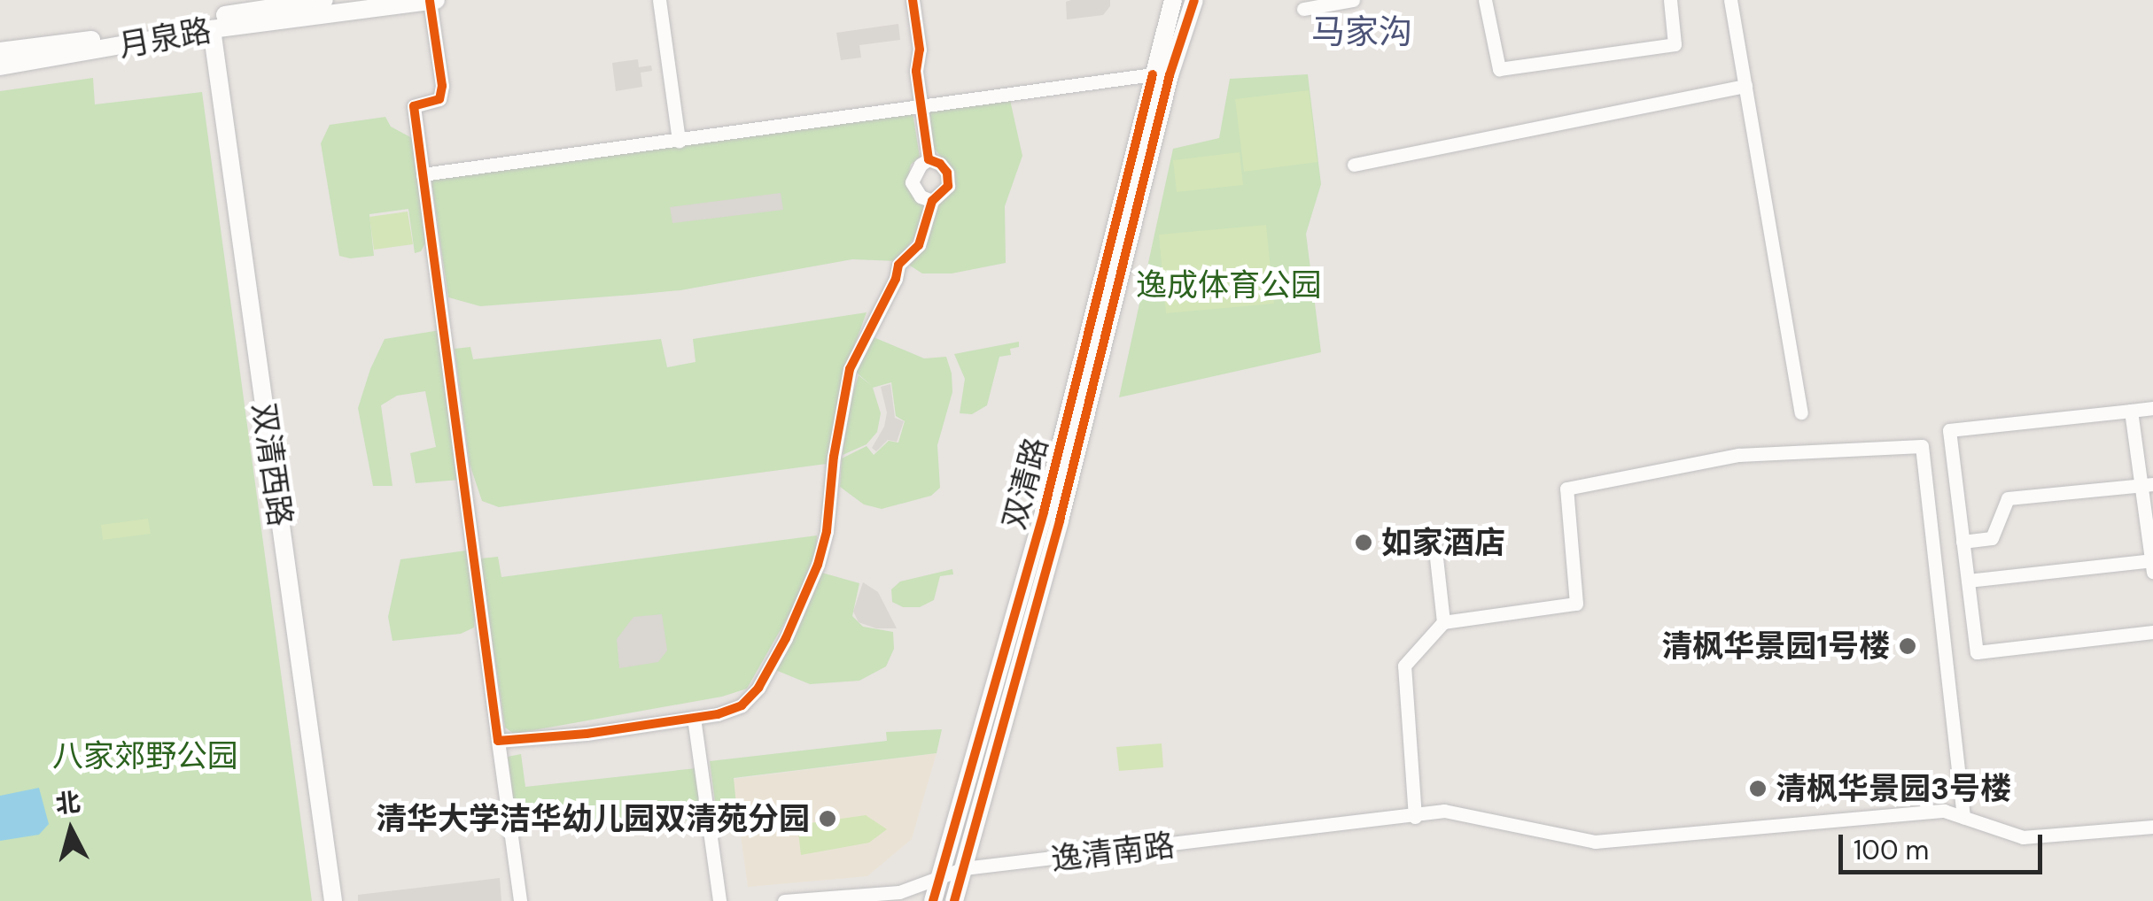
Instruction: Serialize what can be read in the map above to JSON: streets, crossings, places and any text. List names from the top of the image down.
{
  "streets": {
    "main road": ["月泉路", "双清西路", "双清路"],
    "street": ["逸清南路"]
  },
  "crossings": [
    ["月泉路", "双清西路"],
    ["双清路", "逸清南路"]
  ],
  "districts": ["马家沟"],
  "parks": ["逸成体育公园", "八家郊野公园"],
  "places": [
    "如家酒店",
    "清枫华景园1号楼",
    "清枫华景园3号楼",
    "清华大学洁华幼儿园双清苑分园"
  ],
  "scale_bar": "100 m",
  "north": "top"
}
